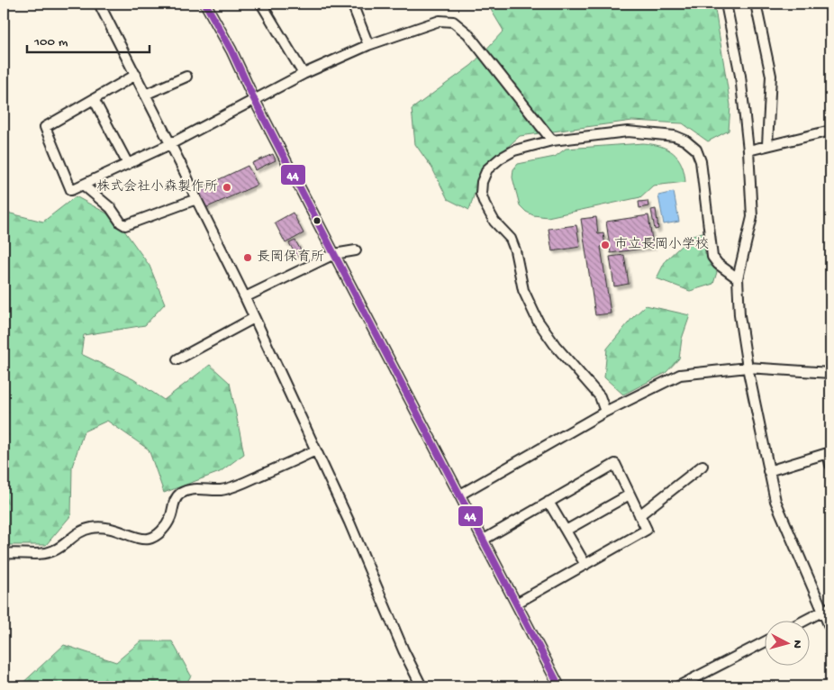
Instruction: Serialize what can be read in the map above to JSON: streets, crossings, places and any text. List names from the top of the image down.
{
  "places": ["株式会社小森製作所", "市立長岡小学校", "長岡保育所"],
  "lines": ["transit line 44"],
  "scale_bar": "100 m",
  "north": "right"
}
